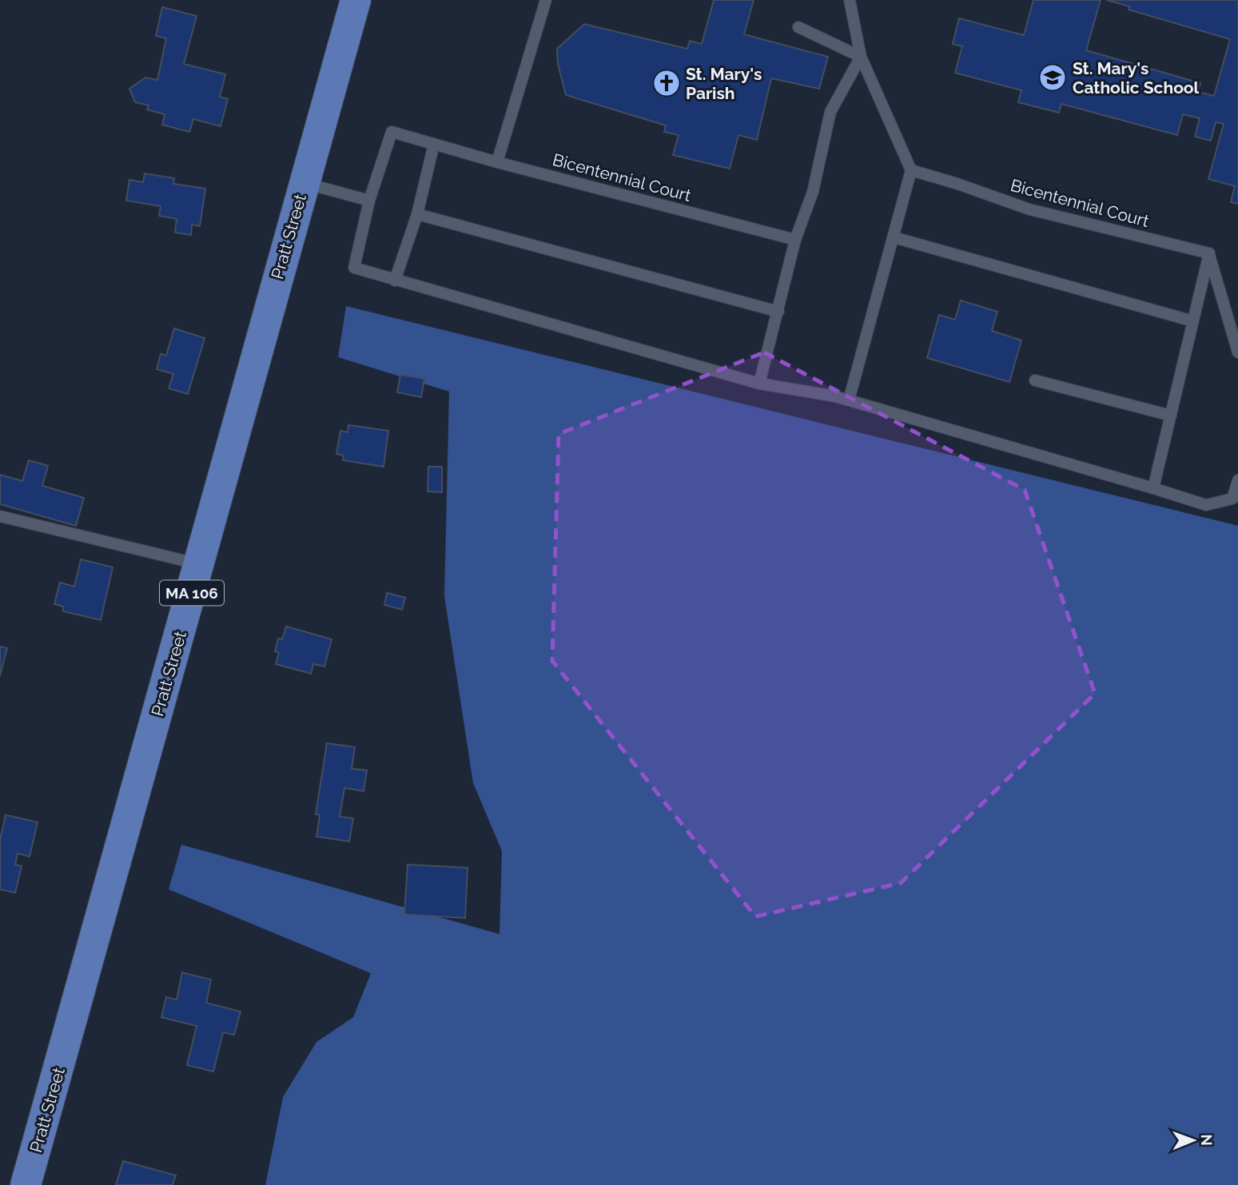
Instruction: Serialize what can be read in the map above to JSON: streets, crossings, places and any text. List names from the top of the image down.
{
  "streets": {
    "main road": ["Pratt Street", "MA 106"],
    "lane": ["Bicentennial Court"]
  },
  "places": {
    "school or university": ["St. Mary's Catholic School"],
    "church": ["St. Mary's Parish"]
  },
  "north": "right"
}
